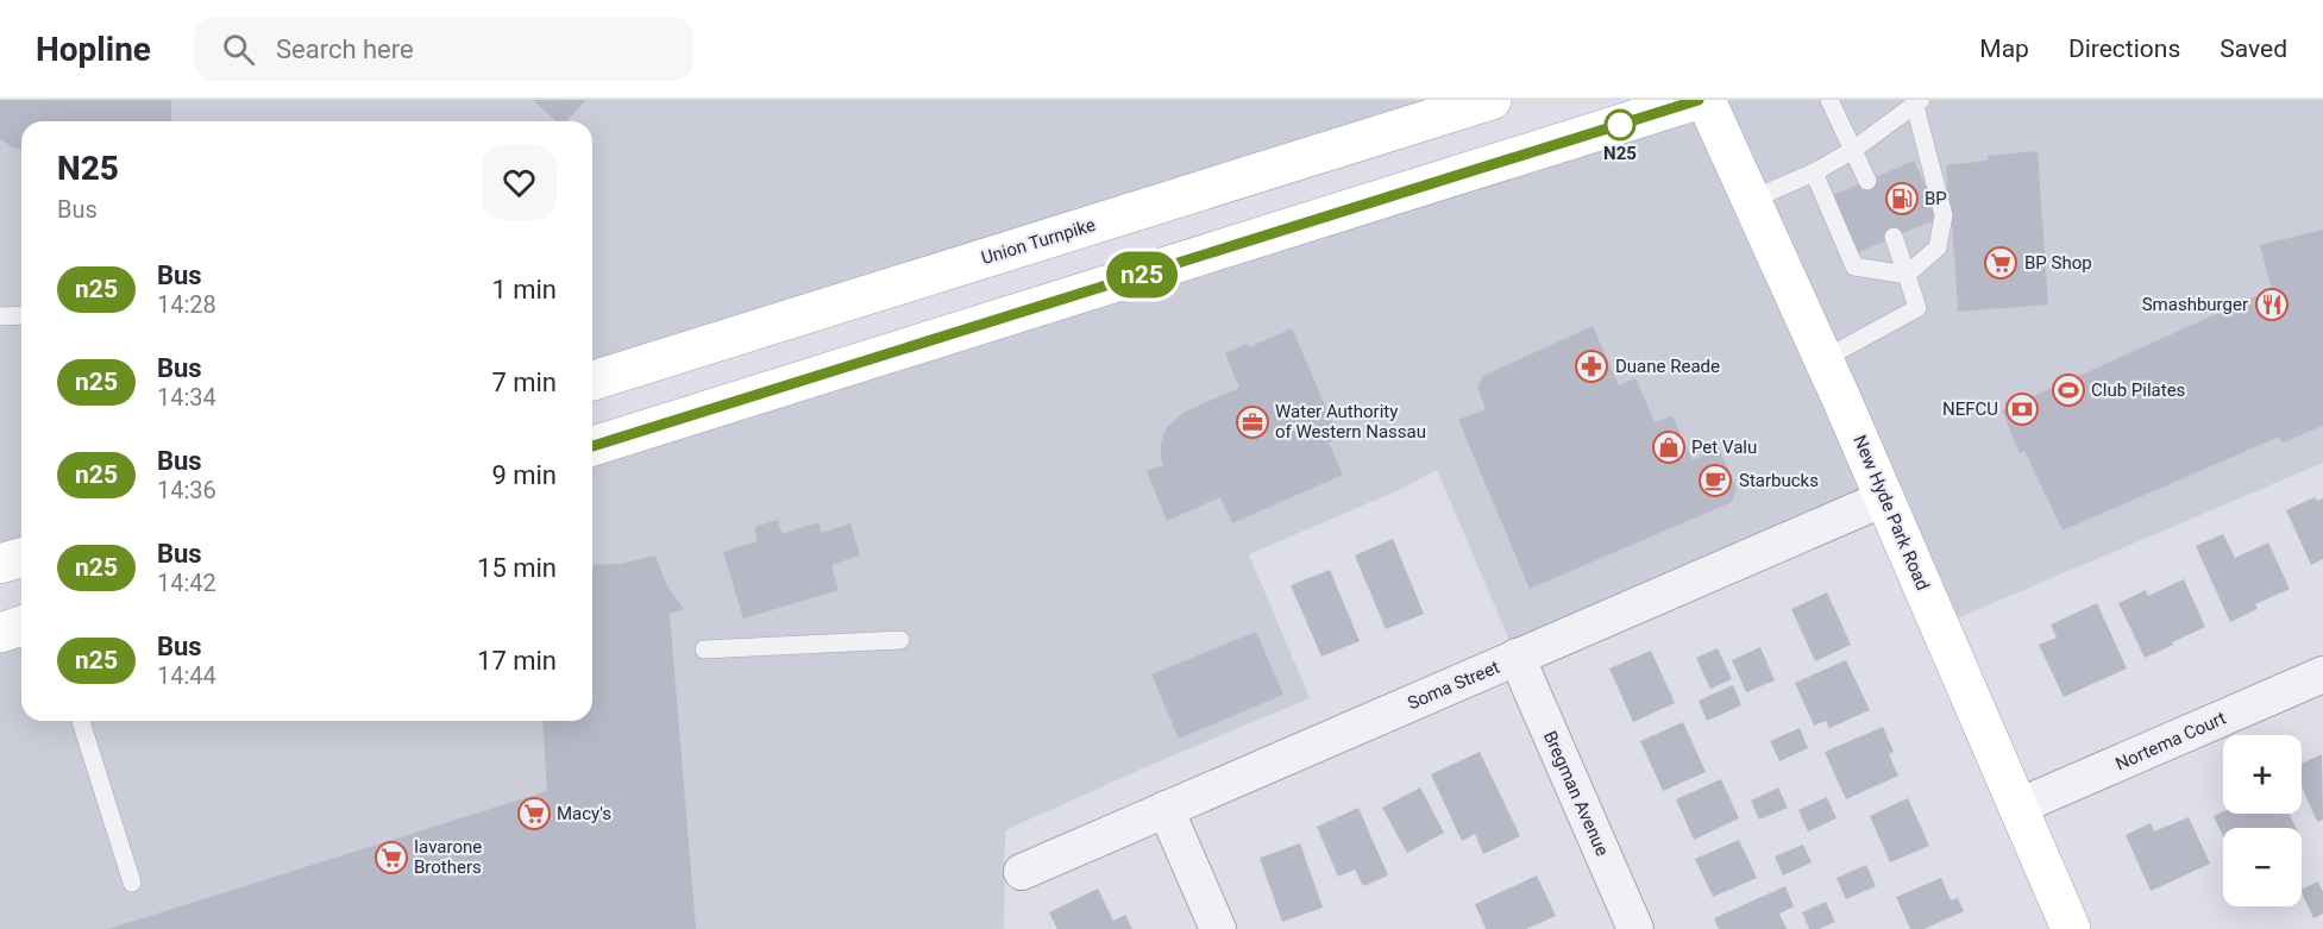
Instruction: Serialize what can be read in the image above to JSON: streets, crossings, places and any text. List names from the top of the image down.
{
  "streets": {
    "main road": ["Union Turnpike", "New Hyde Park Road"],
    "street": ["Soma Street", "Nortema Court", "Bregman Avenue"]
  },
  "crossings": [
    ["New Hyde Park Road", "Soma Street"],
    ["New Hyde Park Road", "Nortema Court"],
    ["Soma Street", "Bregman Avenue"]
  ],
  "places": {
    "other": ["N25"],
    "fuel station": ["BP"],
    "supermarket": ["BP Shop", "Macy's", "Iavarone Brothers"],
    "restaurant": ["Smashburger"],
    "pharmacy": ["Duane Reade"],
    "sports": ["Club Pilates"],
    "bank": ["NEFCU"],
    "office": ["Water Authority of Western Nassau"],
    "shop": ["Pet Valu"],
    "cafe": ["Starbucks"]
  },
  "lines": ["bus line n25"],
  "page": {
    "header": "Hopline",
    "search": "Search here",
    "nav": ["Map", "Directions", "Saved"],
    "on_map": "n25",
    "heading": ["N25", "Bus"],
    "list": [
      {
        "mark": "n25",
        "name": "Bus",
        "note": "14:28",
        "value": "1 min"
      },
      {
        "mark": "n25",
        "name": "Bus",
        "note": "14:34",
        "value": "7 min"
      },
      {
        "mark": "n25",
        "name": "Bus",
        "note": "14:36",
        "value": "9 min"
      },
      {
        "mark": "n25",
        "name": "Bus",
        "note": "14:42",
        "value": "15 min"
      },
      {
        "mark": "n25",
        "name": "Bus",
        "note": "14:44",
        "value": "17 min"
      }
    ],
    "map_buttons": ["+", "−"]
  }
}
